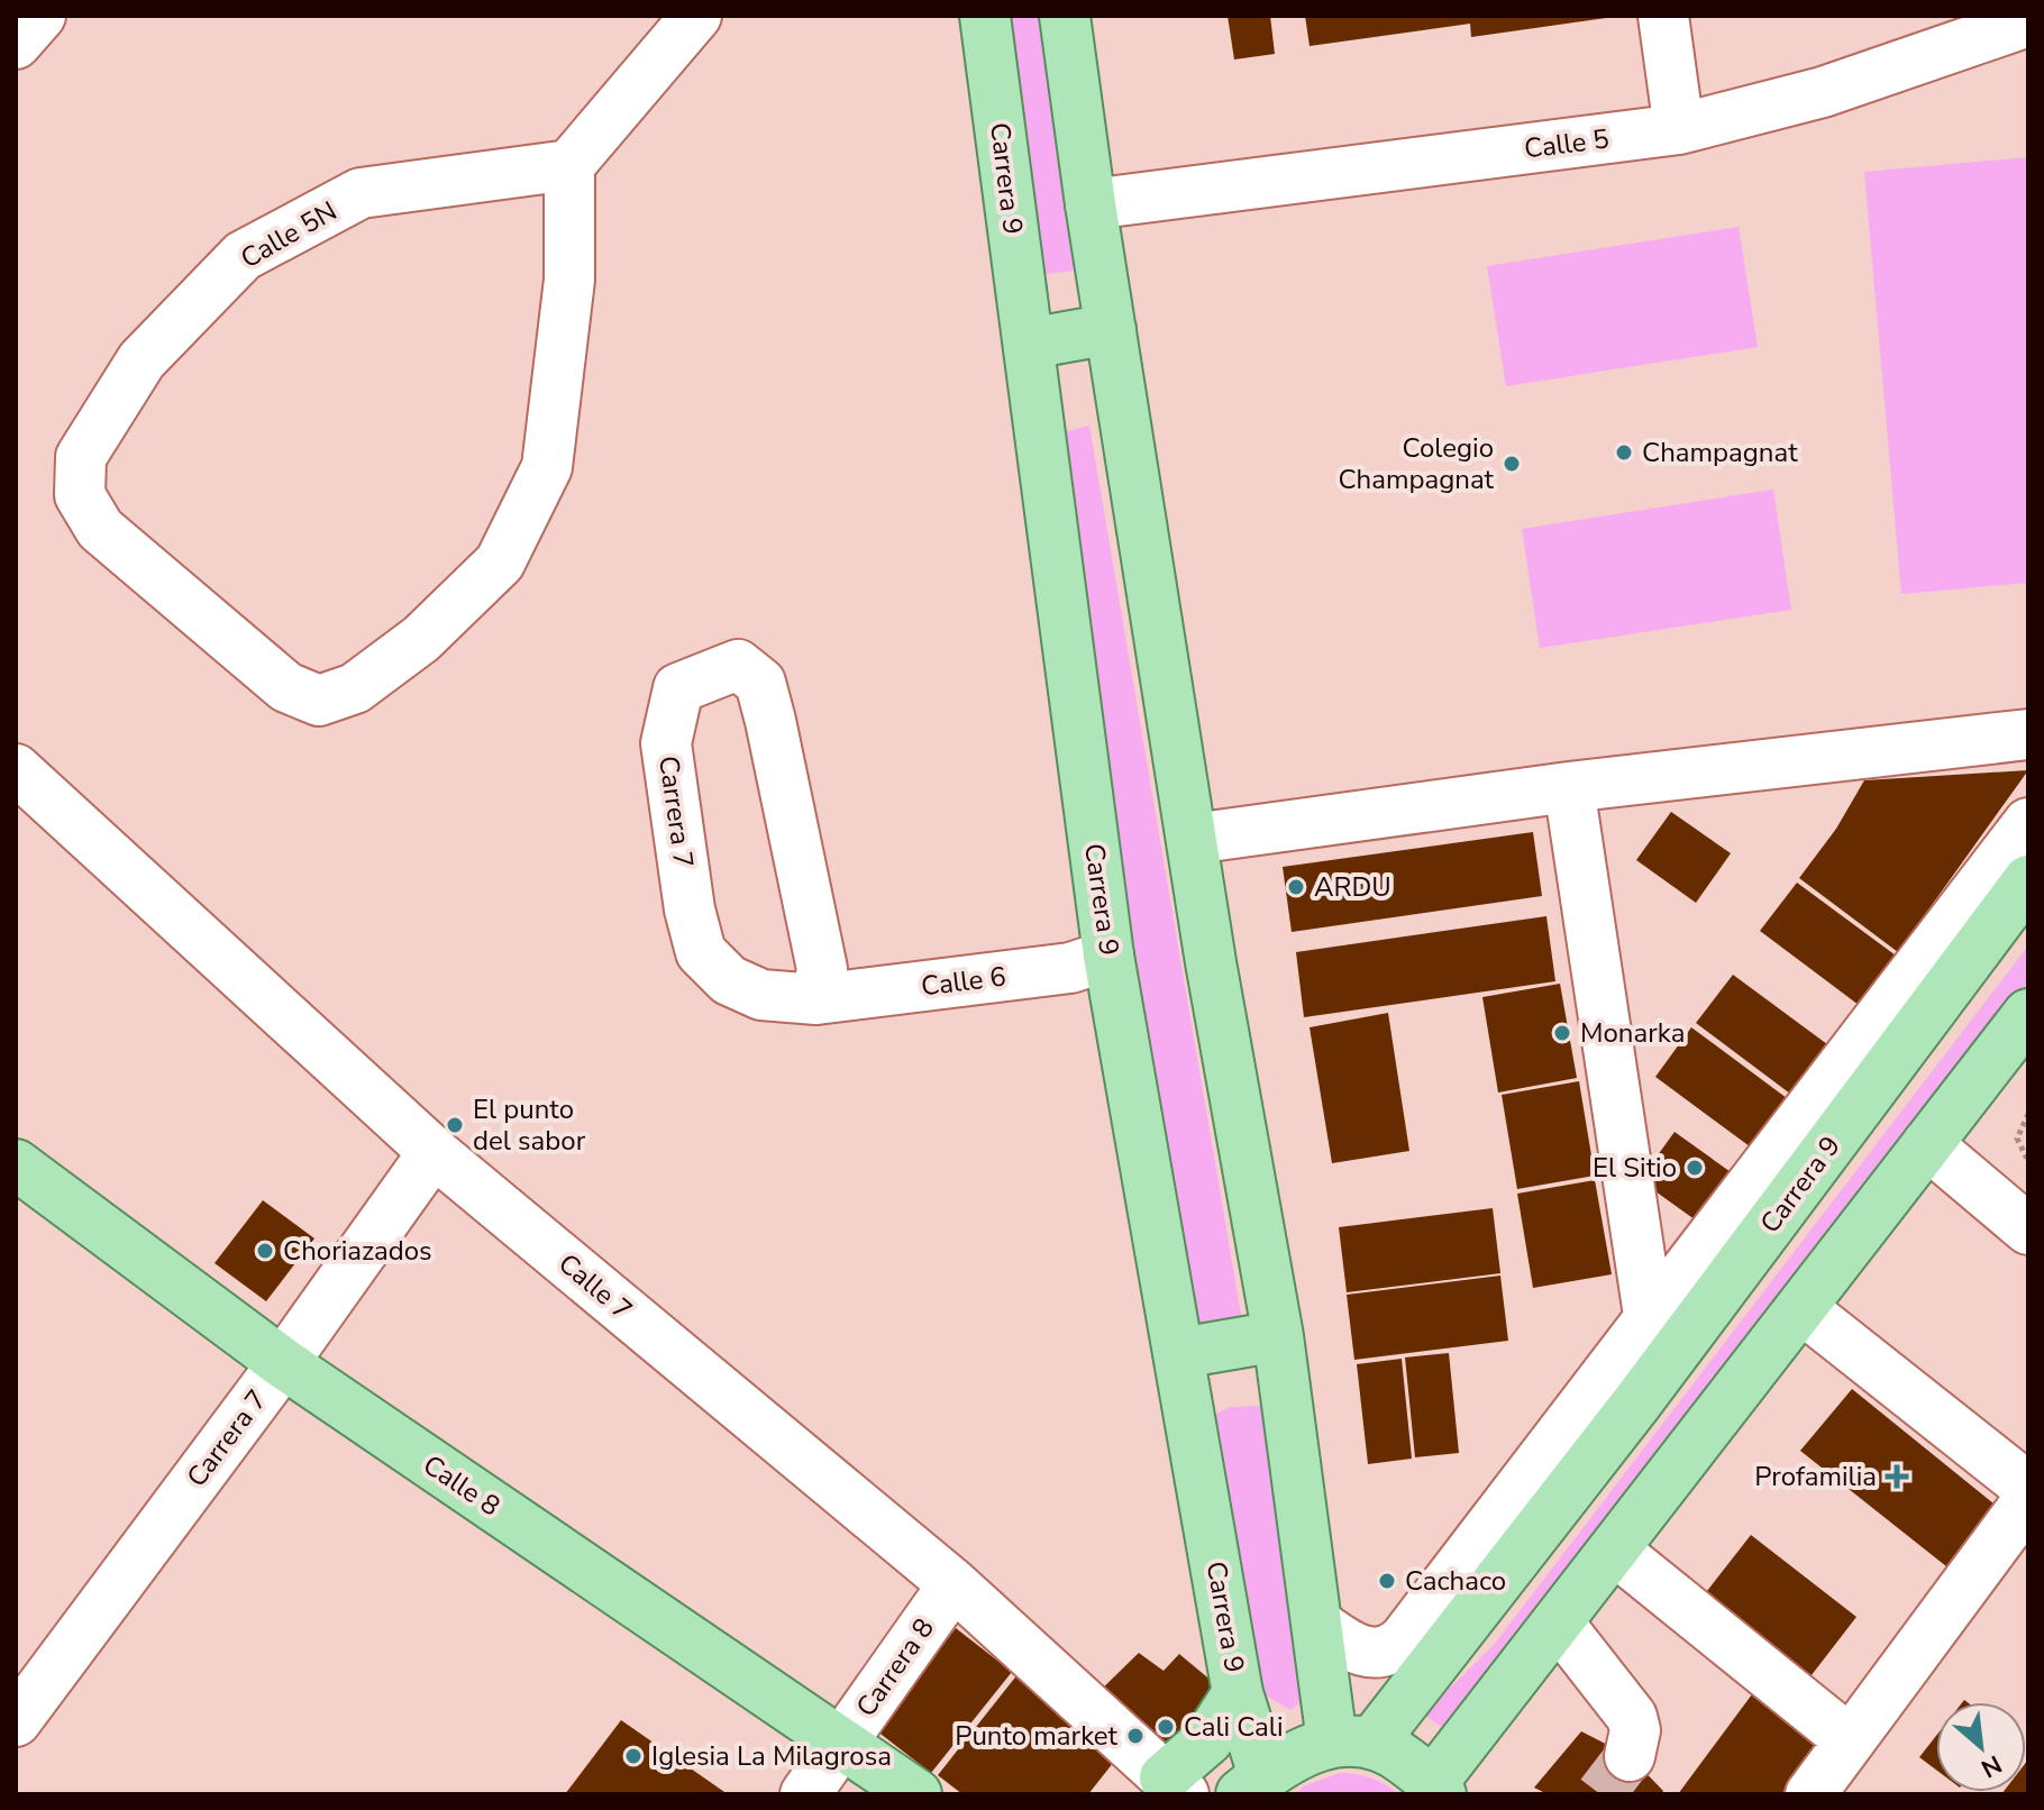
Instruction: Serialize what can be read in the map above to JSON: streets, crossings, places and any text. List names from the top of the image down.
{
  "streets": {
    "main road": ["Carrera 9", "Calle 8"],
    "street": [
      "Calle 5",
      "Calle 5N",
      "Carrera 7",
      "Calle 6",
      "Calle 7",
      "Carrera 8"
    ]
  },
  "crossings": [
    ["Carrera 9", "Calle 6"],
    ["Carrera 7", "Calle 6"],
    ["Carrera 7", "Calle 7"],
    ["Carrera 7", "Calle 8"],
    ["Calle 7", "Carrera 8"],
    ["Calle 8", "Carrera 8"]
  ],
  "places": {
    "other": [
      "Champagnat",
      "Colegio Champagnat",
      "ARDU",
      "Monarka",
      "El punto del sabor",
      "El Sitio",
      "Choriazados",
      "Cachaco",
      "Cali Cali",
      "Punto market",
      "Iglesia La Milagrosa"
    ],
    "health": ["Profamilia"]
  },
  "north": "bottom right"
}
